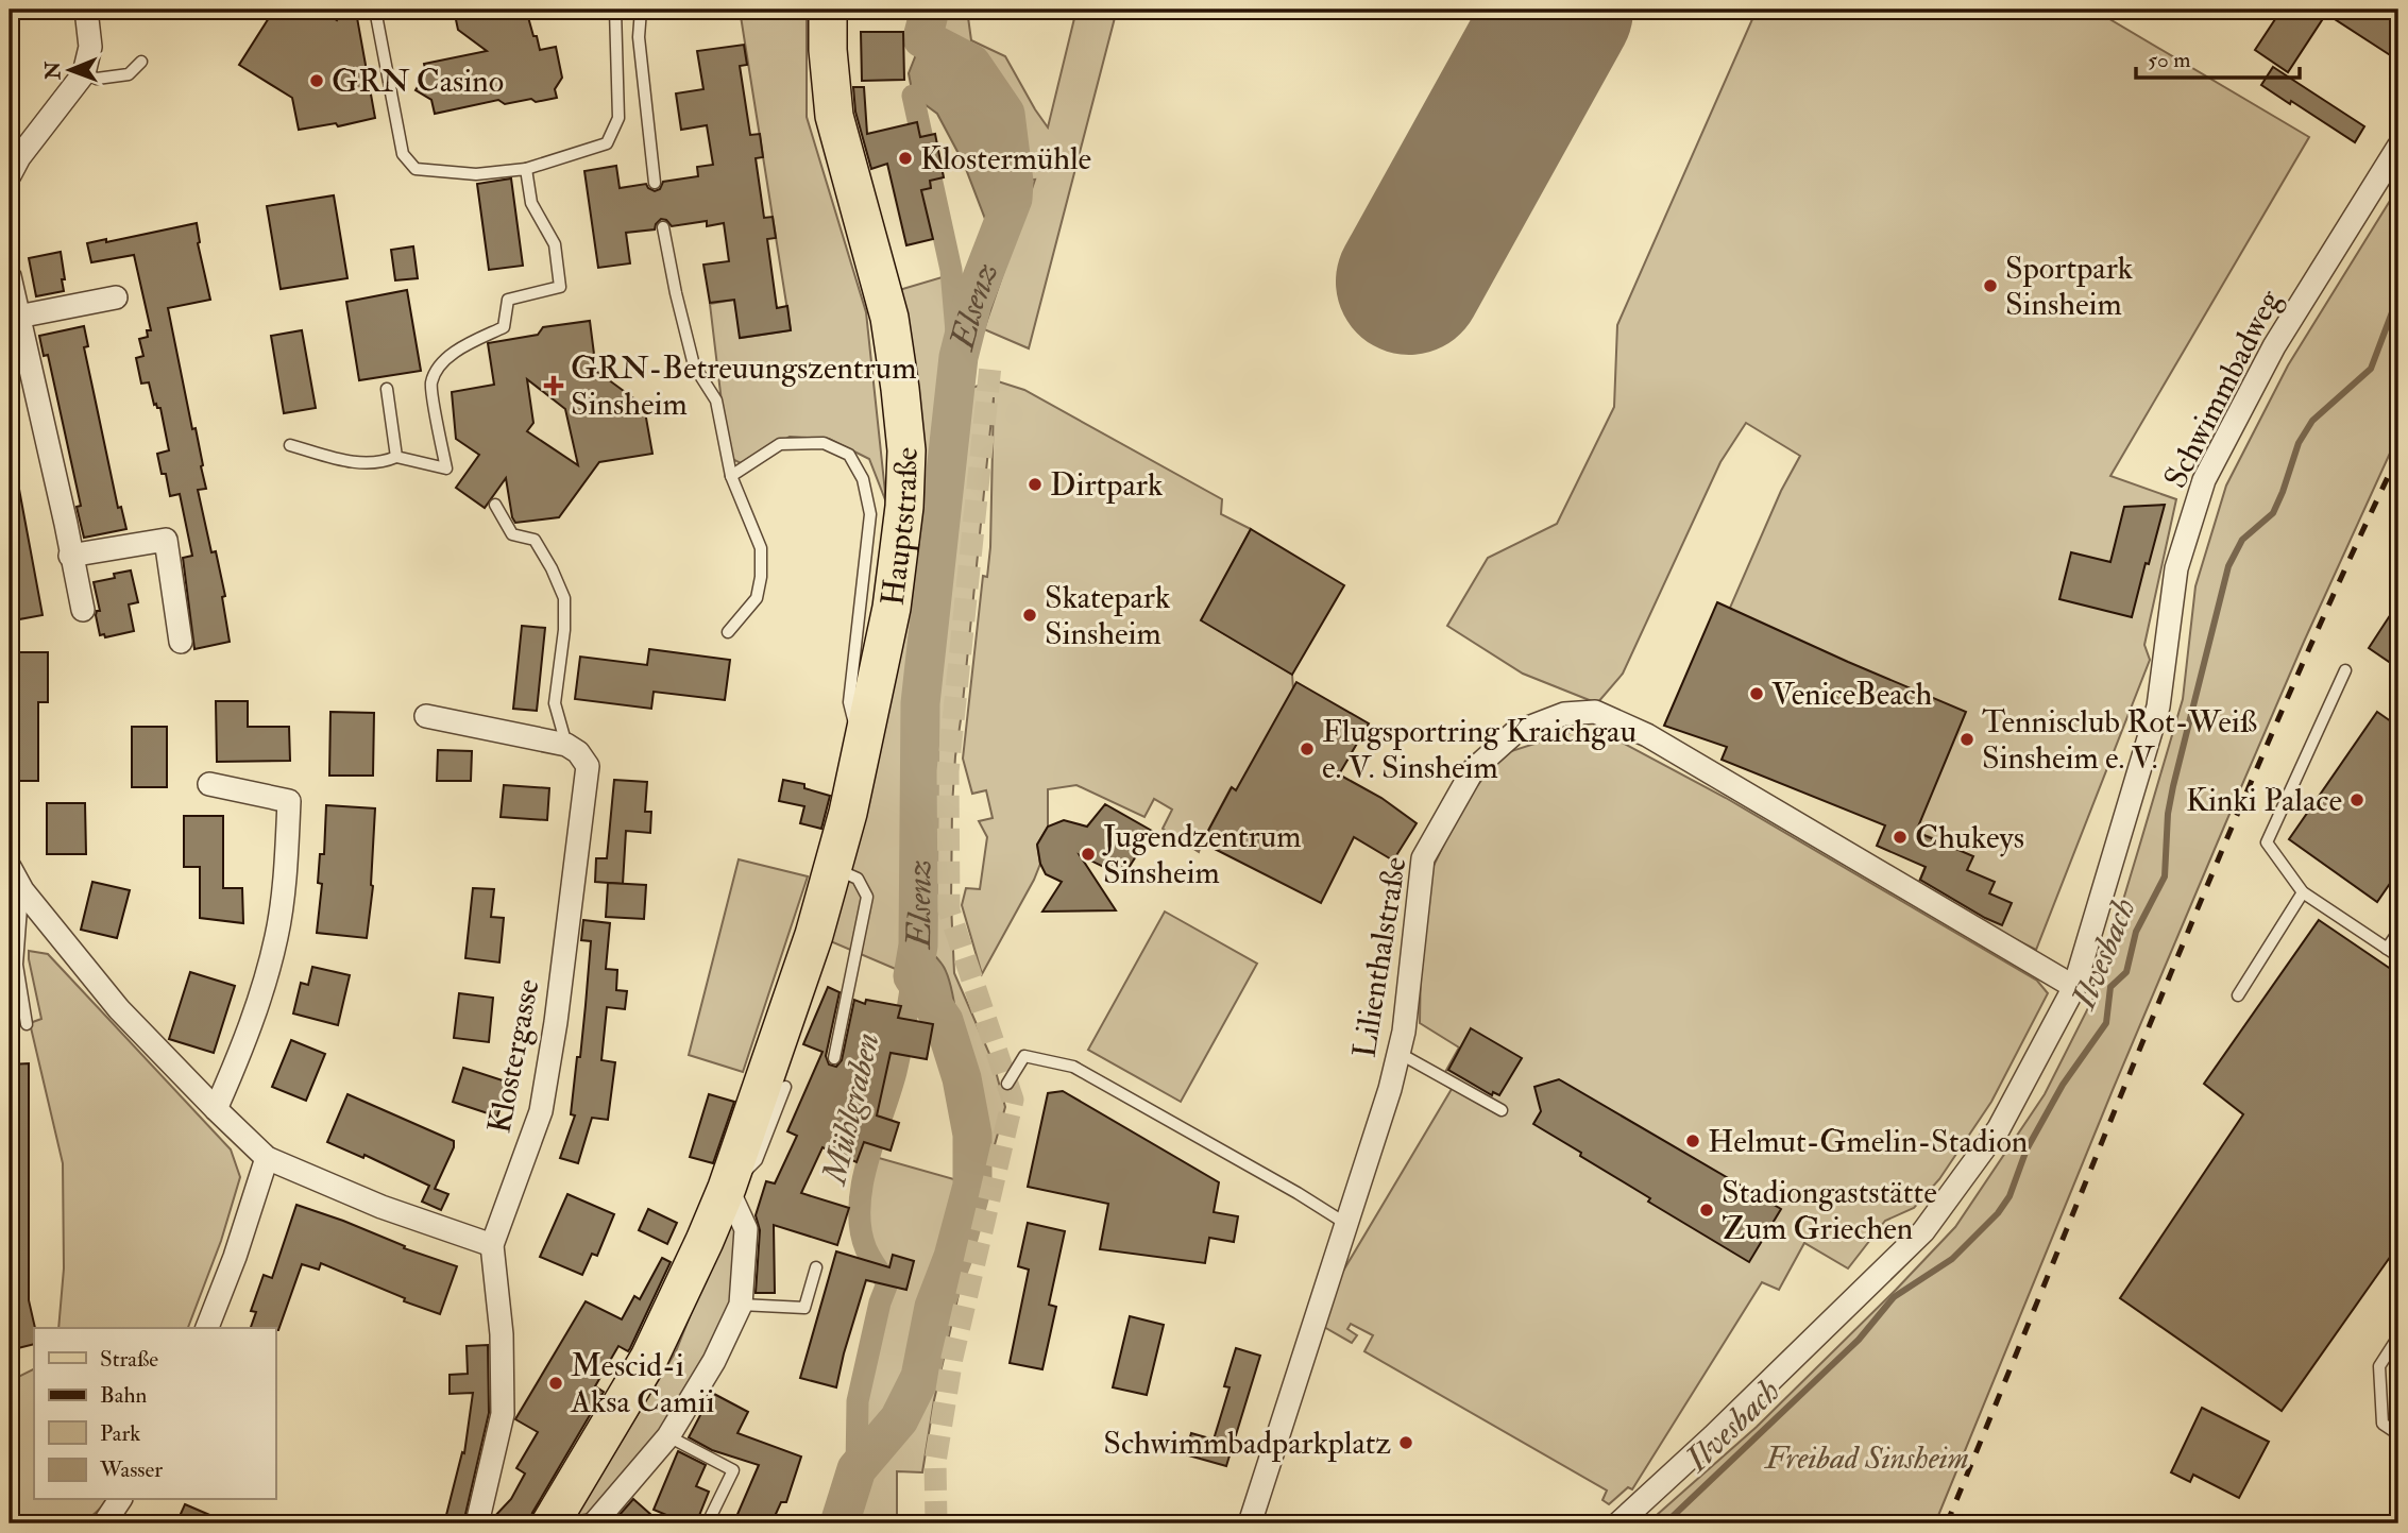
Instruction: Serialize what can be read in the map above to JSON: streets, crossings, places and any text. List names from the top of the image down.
{
  "streets": {
    "main road": ["Hauptstraße"],
    "street": ["Schwimmbadweg", "Lilienthalstraße", "Klostergasse"]
  },
  "crossings": [
    ["Schwimmbadweg", "Lilienthalstraße"]
  ],
  "water": ["Elsenz", "Ilvesbach", "Mühlgraben"],
  "parks": ["Freibad Sinsheim"],
  "places": {
    "other": [
      "GRN Casino",
      "Klostermühle",
      "Sportpark Sinsheim",
      "Dirtpark",
      "Skatepark Sinsheim",
      "VeniceBeach",
      "Tennisclub Rot-Weiß Sinsheim e. V.",
      "Flugsportring Kraichgau e. V. Sinsheim",
      "Kinki Palace",
      "Chukeys",
      "Jugendzentrum Sinsheim",
      "Helmut-Gmelin-Stadion",
      "Stadiongaststätte Zum Griechen",
      "Mescid-i Aksa Camii",
      "Schwimmbadparkplatz"
    ],
    "health": ["GRN-Betreuungszentrum Sinsheim"]
  },
  "legend": [
    "Straße",
    "Bahn",
    "Park",
    "Wasser"
  ],
  "scale_bar": "50 m",
  "north": "left"
}
